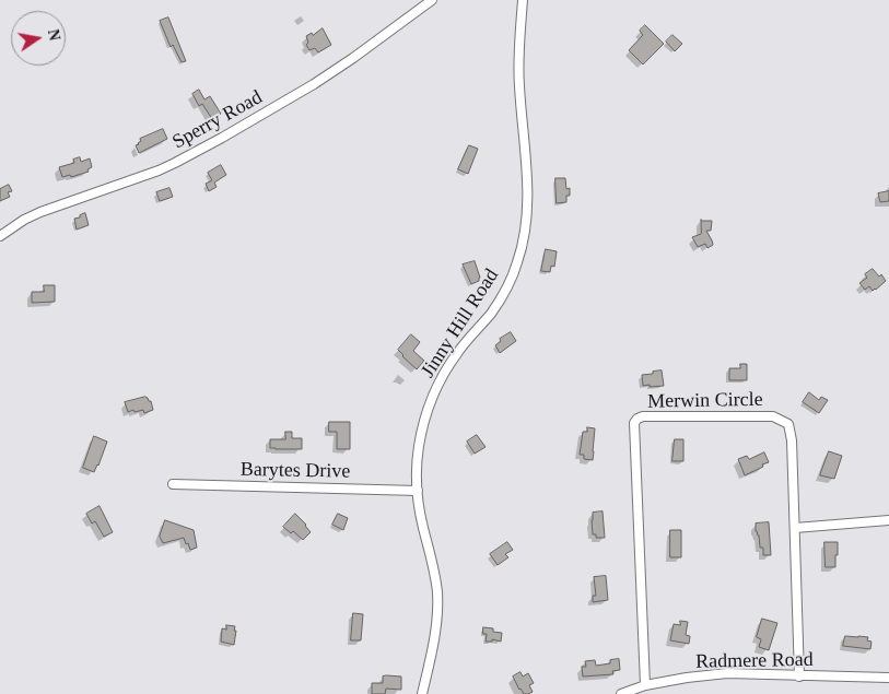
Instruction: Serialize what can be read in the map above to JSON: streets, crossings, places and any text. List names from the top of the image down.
{
  "streets": {
    "street": [
      "Sperry Road",
      "Jinny Hill Road",
      "Merwin Circle",
      "Barytes Drive",
      "Radmere Road"
    ]
  },
  "crossings": [
    ["Jinny Hill Road", "Barytes Drive"],
    ["Merwin Circle", "Radmere Road"]
  ],
  "north": "right"
}
